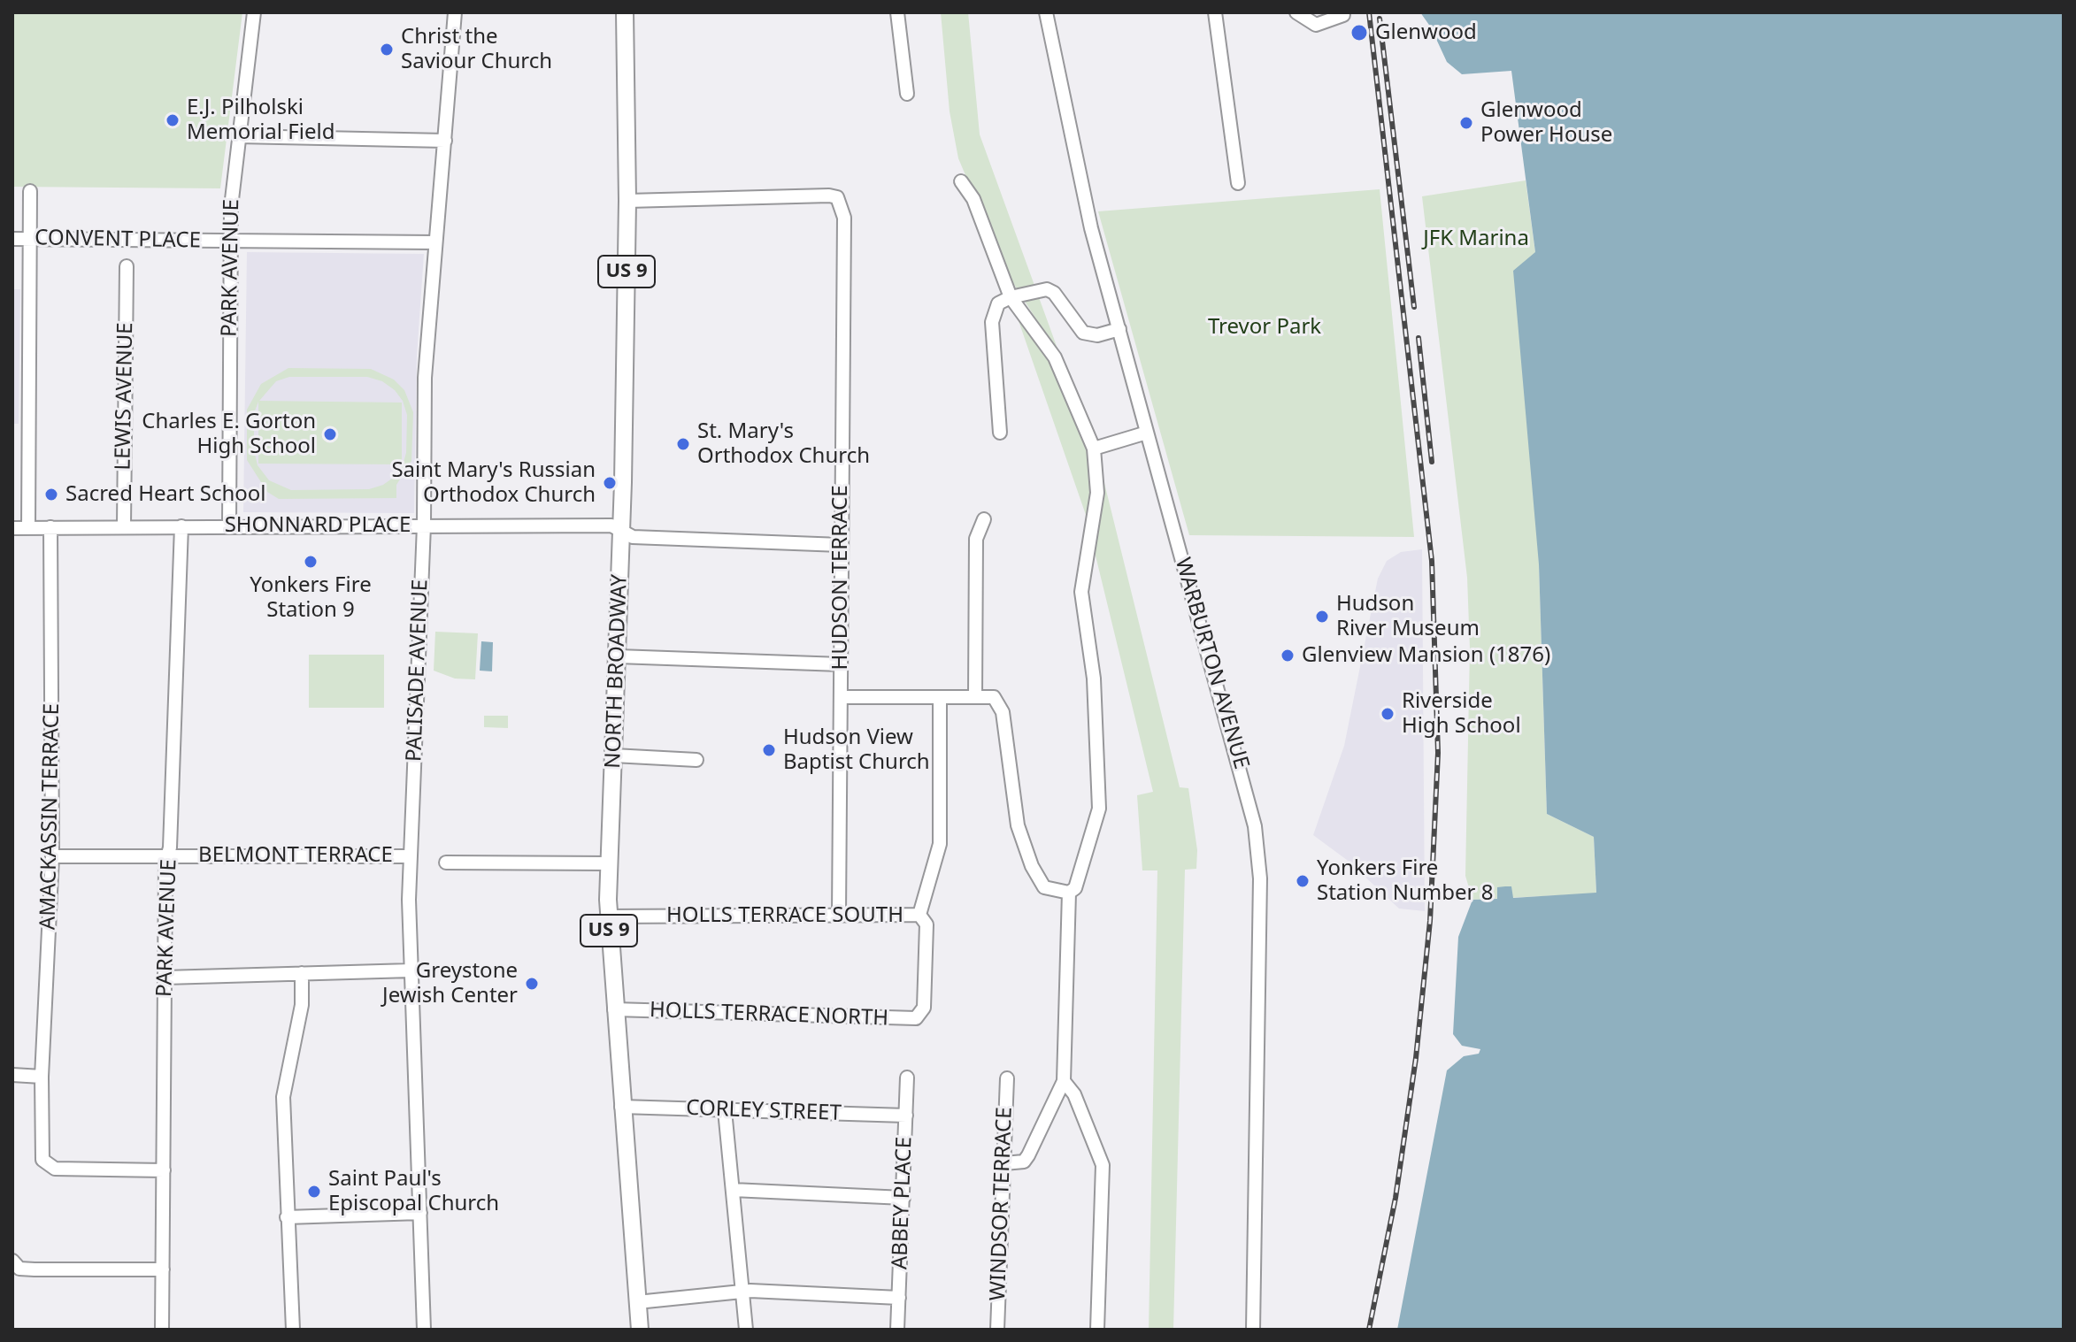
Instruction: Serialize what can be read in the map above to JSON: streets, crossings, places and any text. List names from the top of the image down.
{
  "streets": {
    "main road": ["US 9", "NORTH BROADWAY"],
    "street": [
      "CONVENT PLACE",
      "PARK AVENUE",
      "LEWIS AVENUE",
      "SHONNARD PLACE",
      "HUDSON TERRACE",
      "WARBURTON AVENUE",
      "PALISADE AVENUE",
      "AMACKASSIN TERRACE",
      "BELMONT TERRACE",
      "HOLLS TERRACE SOUTH",
      "HOLLS TERRACE NORTH",
      "CORLEY STREET",
      "ABBEY PLACE",
      "WINDSOR TERRACE"
    ]
  },
  "crossings": [
    ["CONVENT PLACE", "PARK AVENUE"],
    ["CONVENT PLACE", "PALISADE AVENUE"],
    ["PARK AVENUE", "SHONNARD PLACE"],
    ["PARK AVENUE", "AMACKASSIN TERRACE"],
    ["PARK AVENUE", "BELMONT TERRACE"],
    ["LEWIS AVENUE", "SHONNARD PLACE"],
    ["SHONNARD PLACE", "HUDSON TERRACE"],
    ["SHONNARD PLACE", "PALISADE AVENUE"],
    ["SHONNARD PLACE", "NORTH BROADWAY"],
    ["SHONNARD PLACE", "AMACKASSIN TERRACE"],
    ["HUDSON TERRACE", "NORTH BROADWAY"],
    ["HUDSON TERRACE", "HOLLS TERRACE SOUTH"],
    ["PALISADE AVENUE", "BELMONT TERRACE"],
    ["NORTH BROADWAY", "HOLLS TERRACE SOUTH"],
    ["NORTH BROADWAY", "HOLLS TERRACE NORTH"],
    ["NORTH BROADWAY", "CORLEY STREET"],
    ["AMACKASSIN TERRACE", "BELMONT TERRACE"],
    ["HOLLS TERRACE SOUTH", "HOLLS TERRACE NORTH"],
    ["CORLEY STREET", "ABBEY PLACE"]
  ],
  "parks": ["JFK Marina", "Trevor Park"],
  "places": [
    "Glenwood",
    "Christ the Saviour Church",
    "E.J. Pilholski Memorial Field",
    "Glenwood Power House",
    "Charles E. Gorton High School",
    "St. Mary's Orthodox Church",
    "Saint Mary's Russian Orthodox Church",
    "Sacred Heart School",
    "Yonkers Fire Station 9",
    "Hudson River Museum",
    "Glenview Mansion (1876)",
    "Riverside High School",
    "Hudson View Baptist Church",
    "Yonkers Fire Station Number 8",
    "Greystone Jewish Center",
    "Saint Paul's Episcopal Church"
  ]
}
